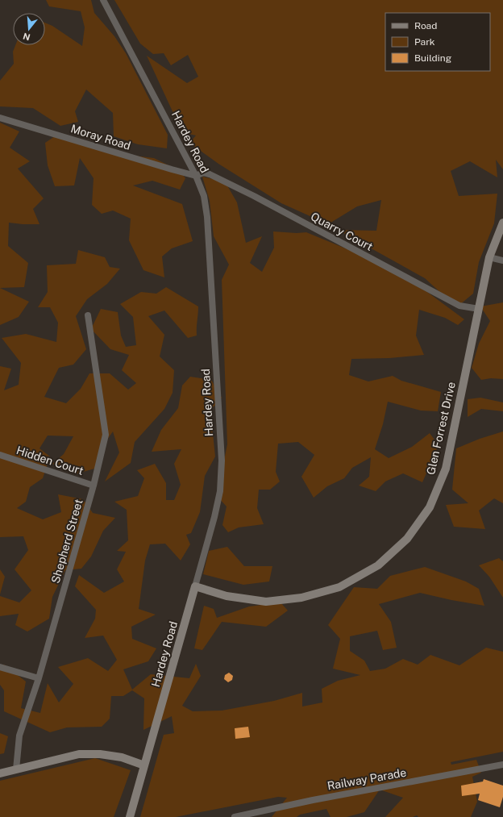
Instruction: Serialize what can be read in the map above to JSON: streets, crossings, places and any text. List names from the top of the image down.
{
  "streets": {
    "street": [
      "Moray Road",
      "Hardey Road",
      "Quarry Court",
      "Glen Forrest Drive",
      "Hidden Court",
      "Shepherd Street",
      "Railway Parade"
    ]
  },
  "crossings": [
    ["Moray Road", "Hardey Road"],
    ["Moray Road", "Quarry Court"],
    ["Hardey Road", "Quarry Court"],
    ["Hardey Road", "Glen Forrest Drive"],
    ["Quarry Court", "Glen Forrest Drive"],
    ["Hidden Court", "Shepherd Street"]
  ],
  "legend": ["Road", "Park", "Building"],
  "north": "bottom"
}
